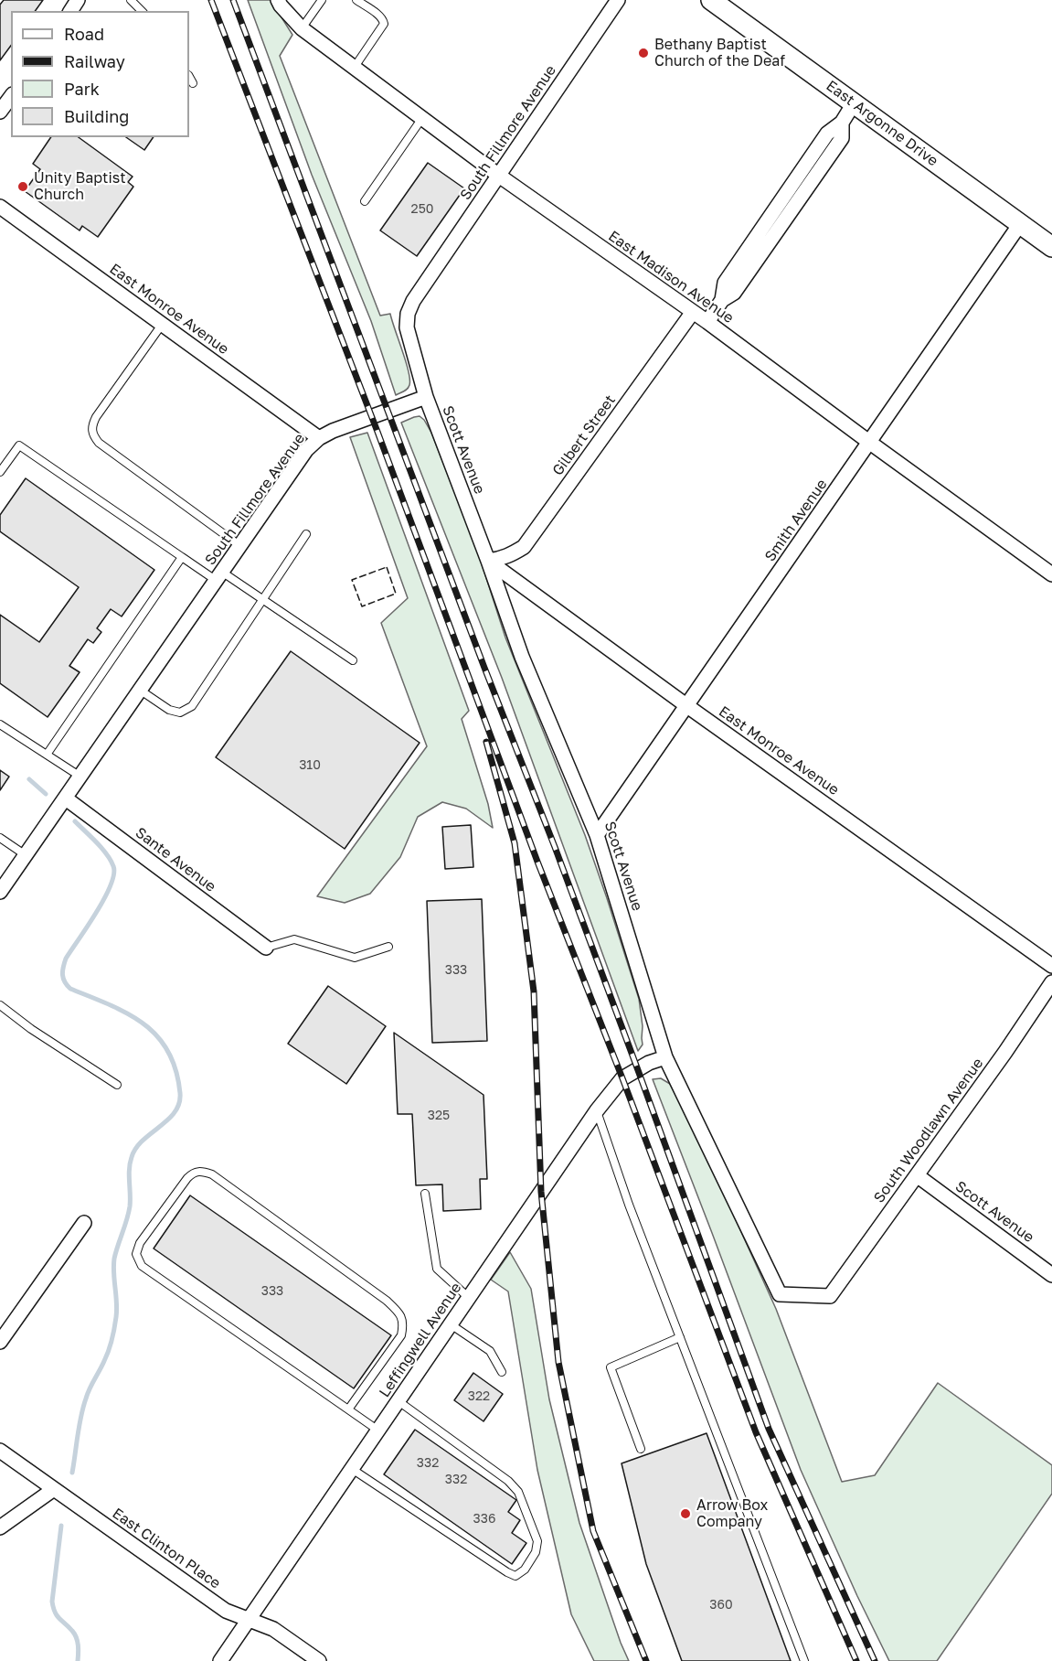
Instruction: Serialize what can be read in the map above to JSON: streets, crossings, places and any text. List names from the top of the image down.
{
  "streets": {
    "street": [
      "East Argonne Drive",
      "South Fillmore Avenue",
      "East Madison Avenue",
      "East Monroe Avenue",
      "Gilbert Street",
      "Scott Avenue",
      "Smith Avenue",
      "Sante Avenue",
      "South Woodlawn Avenue",
      "Leffingwell Avenue",
      "East Clinton Place"
    ]
  },
  "crossings": [
    ["East Argonne Drive", "Smith Avenue"],
    ["South Fillmore Avenue", "East Madison Avenue"],
    ["South Fillmore Avenue", "East Monroe Avenue"],
    ["South Fillmore Avenue", "Scott Avenue"],
    ["South Fillmore Avenue", "Sante Avenue"],
    ["East Madison Avenue", "Gilbert Street"],
    ["East Madison Avenue", "Smith Avenue"],
    ["East Monroe Avenue", "Gilbert Street"],
    ["East Monroe Avenue", "Scott Avenue"],
    ["East Monroe Avenue", "Smith Avenue"],
    ["Gilbert Street", "Scott Avenue"],
    ["Scott Avenue", "Smith Avenue"],
    ["Scott Avenue", "South Woodlawn Avenue"],
    ["Scott Avenue", "Leffingwell Avenue"],
    ["Leffingwell Avenue", "East Clinton Place"]
  ],
  "places": ["Bethany Baptist Church of the Deaf", "Unity Baptist Church", "Arrow Box Company"],
  "house_numbers": [
    "250",
    "310",
    "333",
    "325",
    "333",
    "322",
    "332",
    "332",
    "336",
    "360"
  ],
  "legend": [
    "Road",
    "Railway",
    "Park",
    "Building"
  ]
}
